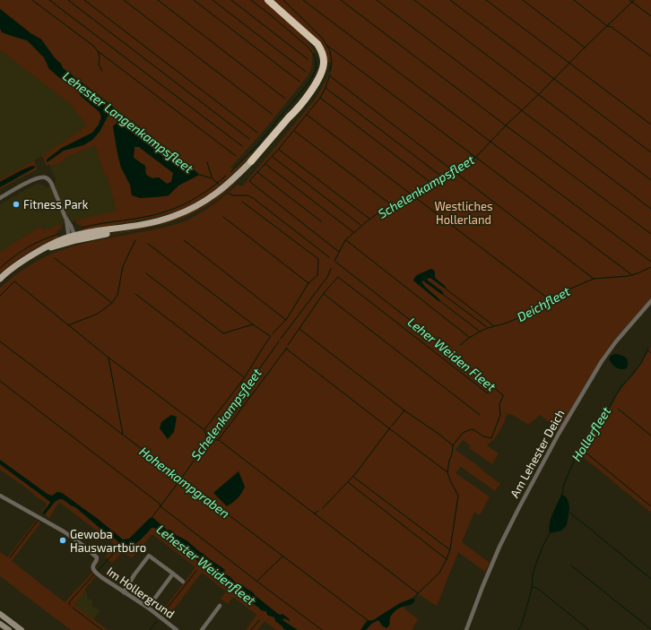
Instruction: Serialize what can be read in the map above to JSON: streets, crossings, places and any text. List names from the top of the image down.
{
  "streets": {
    "street": ["Am Lehester Deich", "Im Hollergrund"]
  },
  "water": [
    "Lehester Langenkampsfleet",
    "Schelenkampsfleet",
    "Deichfleet",
    "Leher Weiden Fleet",
    "Hollerfleet",
    "Hohenkampgraben",
    "Lehester Weidenfleet"
  ],
  "parks": ["Westliches Hollerland"],
  "places": ["Fitness Park", "Gewoba Hauswartbüro"]
}
